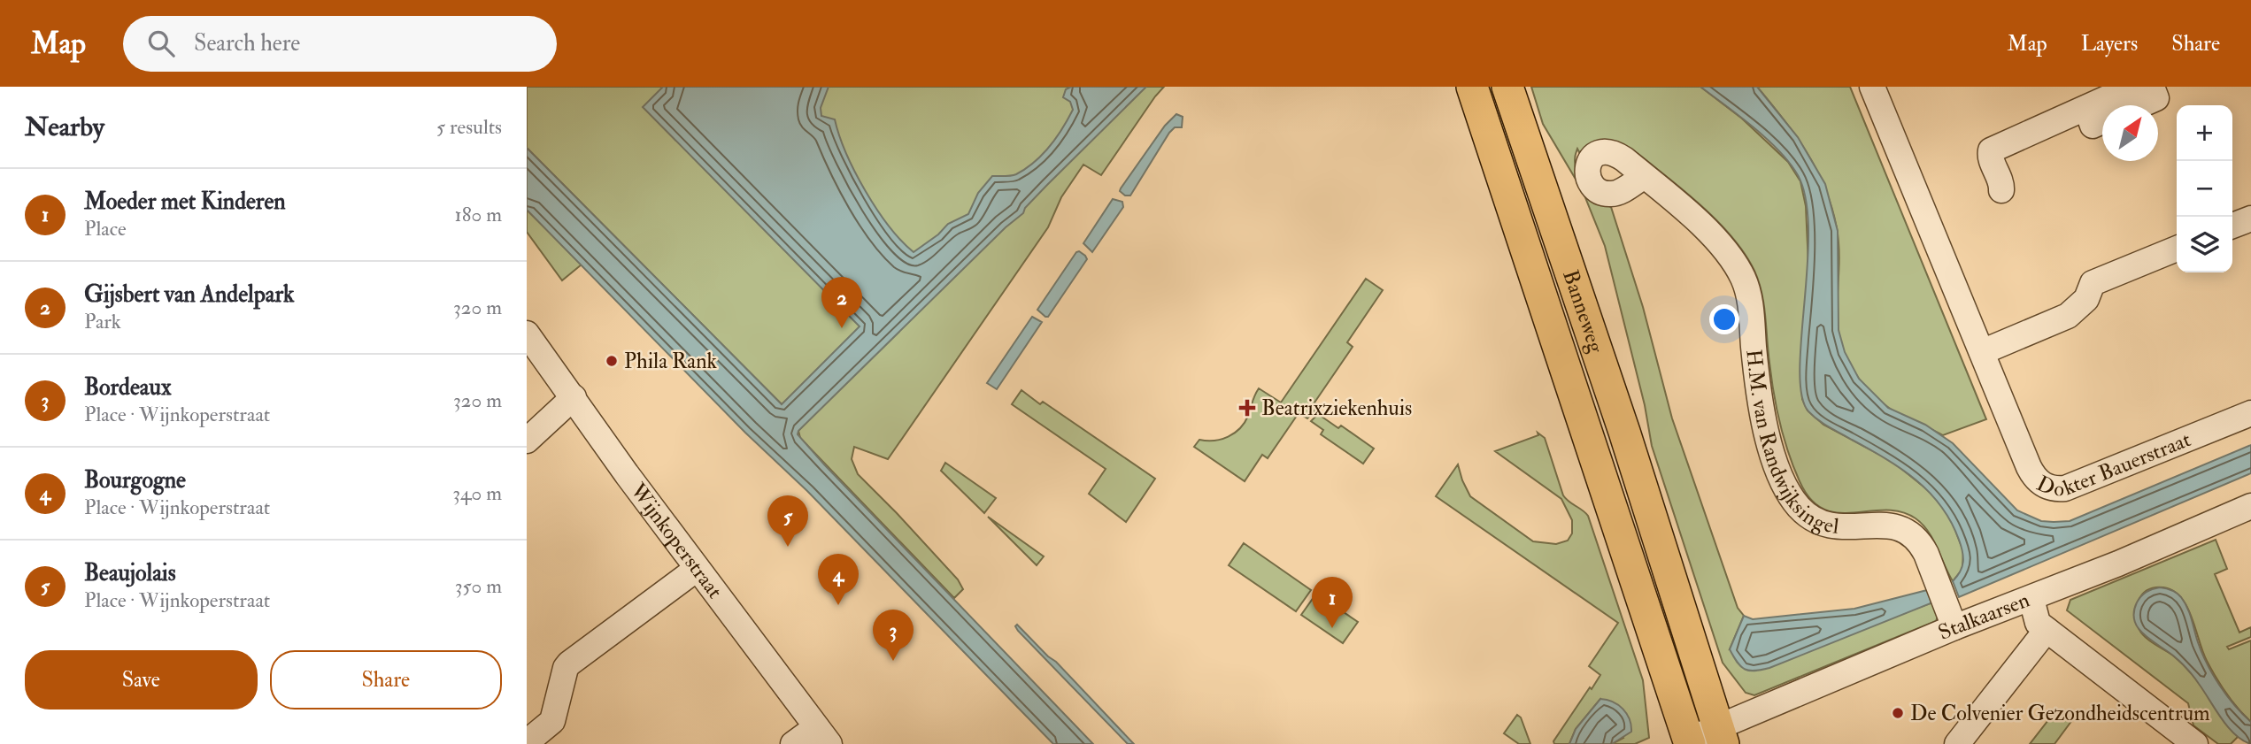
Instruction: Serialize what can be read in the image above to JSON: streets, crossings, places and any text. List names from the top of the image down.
{
  "streets": {
    "main road": ["Banneweg"],
    "street": [
      "H.M. van Randwijksingel",
      "Dokter Bauerstraat",
      "Wijnkoperstraat",
      "Stalkaarsen"
    ]
  },
  "crossings": [
    ["Banneweg", "Stalkaarsen"],
    ["H.M. van Randwijksingel", "Stalkaarsen"]
  ],
  "places": {
    "other": ["Phila Rank", "De Colvenier Gezondheidscentrum"],
    "health": ["Beatrixziekenhuis"]
  },
  "north": "top right",
  "page": {
    "header": "Map",
    "search": "Search here",
    "nav": ["Map", "Layers", "Share"],
    "heading": ["Nearby", "5 results"],
    "map_buttons": ["+", "−"],
    "list": [
      {
        "mark": "1",
        "name": "Moeder met Kinderen",
        "note": "Place",
        "value": "180 m"
      },
      {
        "mark": "2",
        "name": "Gijsbert van Andelpark",
        "note": "Park",
        "value": "320 m"
      },
      {
        "mark": "3",
        "name": "Bordeaux",
        "note": "Place · Wijnkoperstraat",
        "value": "320 m"
      },
      {
        "mark": "4",
        "name": "Bourgogne",
        "note": "Place · Wijnkoperstraat",
        "value": "340 m"
      },
      {
        "mark": "5",
        "name": "Beaujolais",
        "note": "Place · Wijnkoperstraat",
        "value": "350 m"
      }
    ],
    "pins": [
      "2",
      "5",
      "4",
      "1",
      "3"
    ],
    "buttons": ["Save", "Share"]
  }
}
